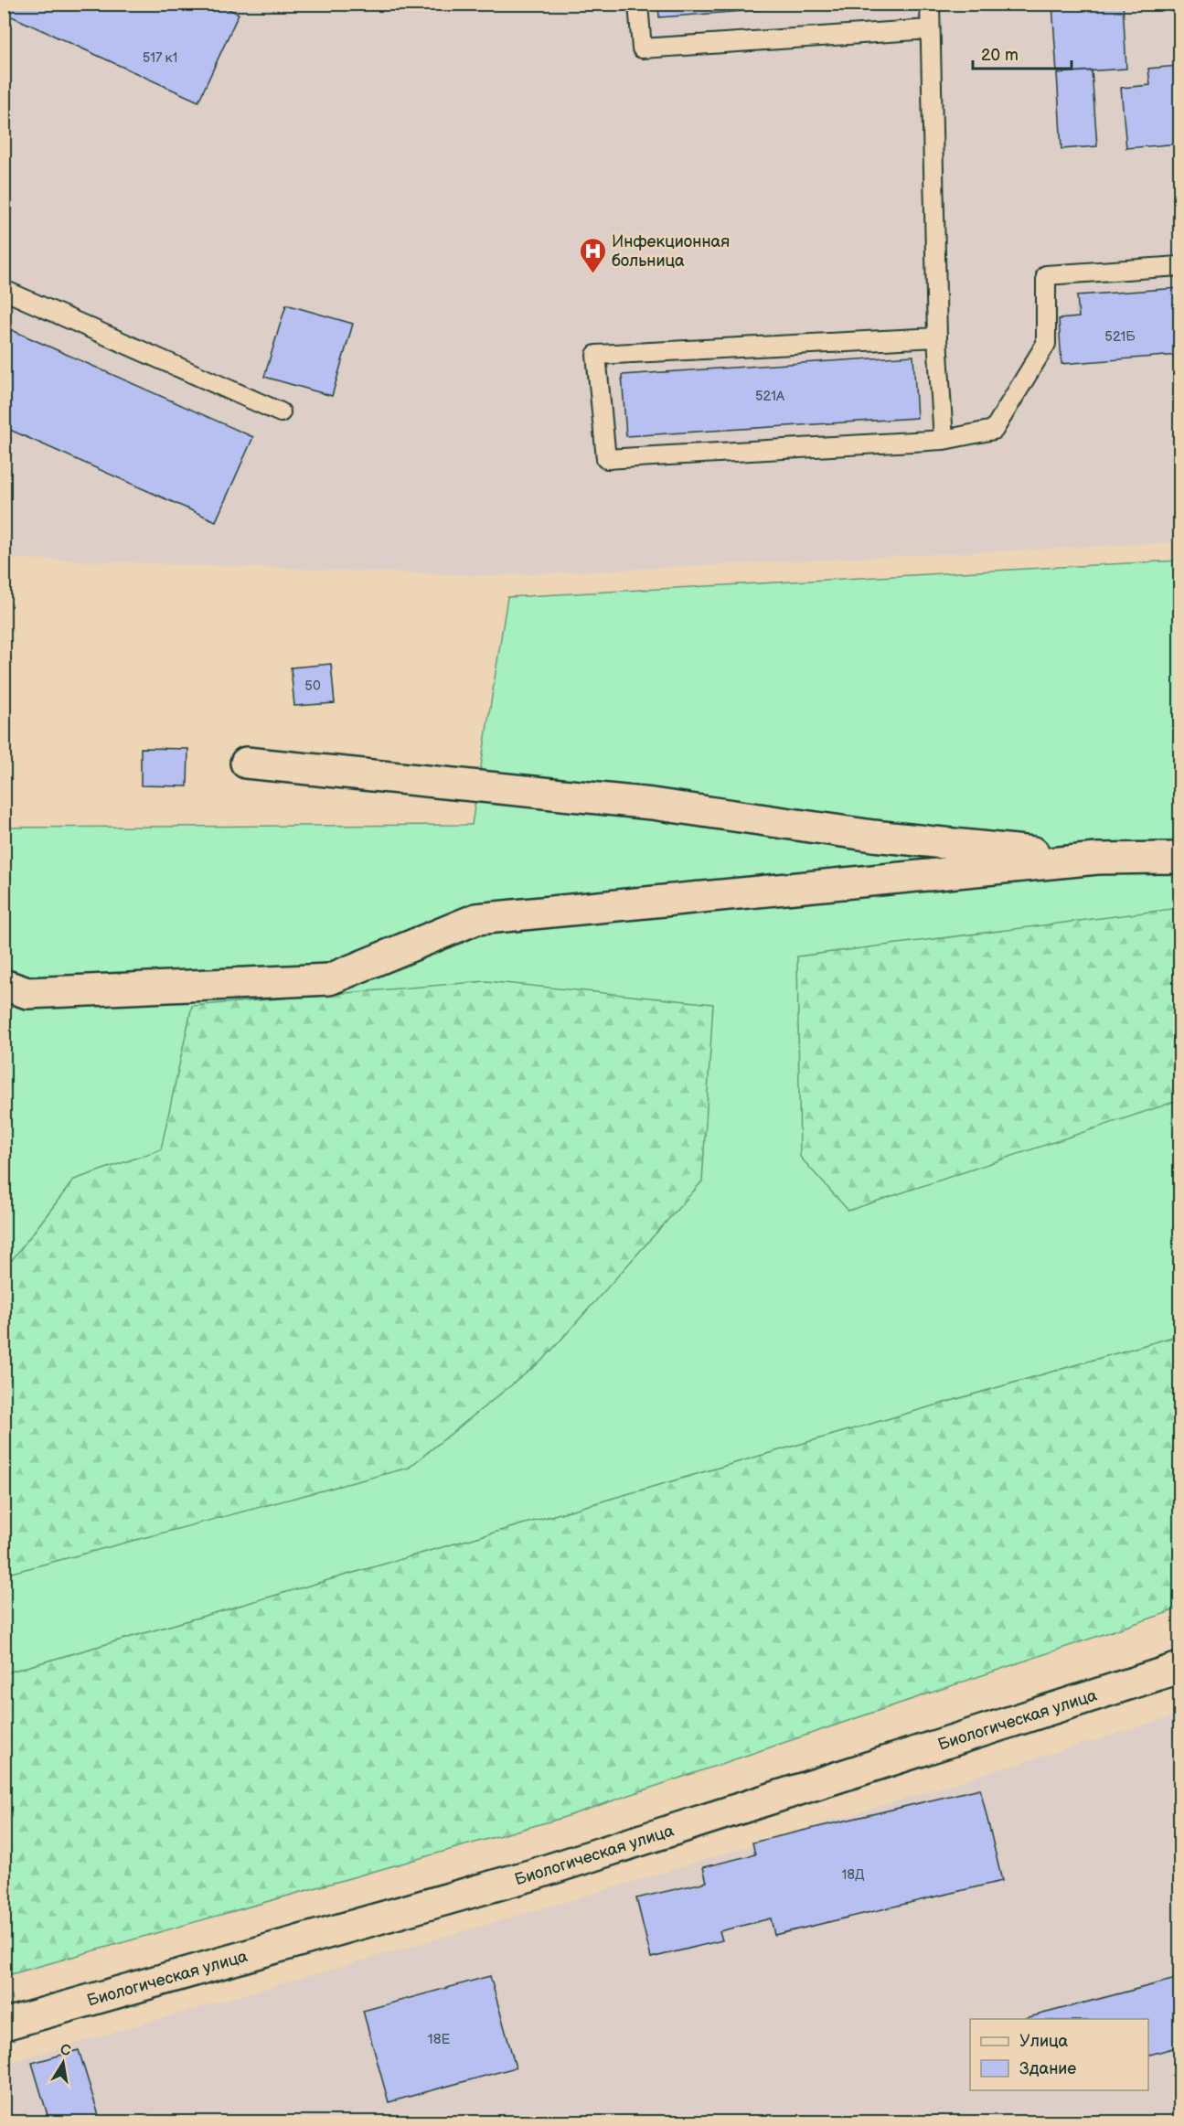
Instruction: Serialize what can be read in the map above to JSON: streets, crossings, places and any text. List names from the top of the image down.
{
  "streets": {
    "street": ["Биологическая улица"]
  },
  "places": {
    "hospital": ["Инфекционная больница"]
  },
  "house_numbers": [
    "517 к1",
    "521Б",
    "521А",
    "50",
    "18Д",
    "18Е"
  ],
  "legend": ["Улица", "Здание"],
  "scale_bar": "20 m",
  "north": "top"
}
